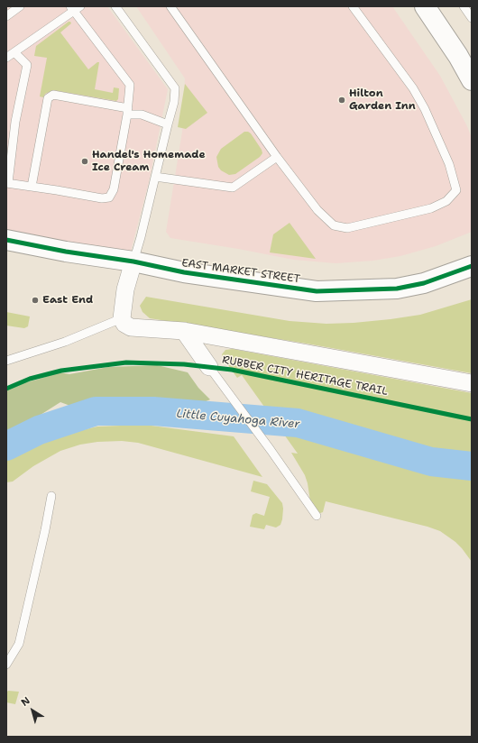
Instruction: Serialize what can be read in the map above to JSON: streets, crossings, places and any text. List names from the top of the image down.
{
  "streets": {
    "main road": ["EAST MARKET STREET"],
    "cycle path": ["RUBBER CITY HERITAGE TRAIL"]
  },
  "water": ["Little Cuyahoga River"],
  "places": ["Hilton Garden Inn", "Handel's Homemade Ice Cream", "East End"],
  "north": "top left"
}
